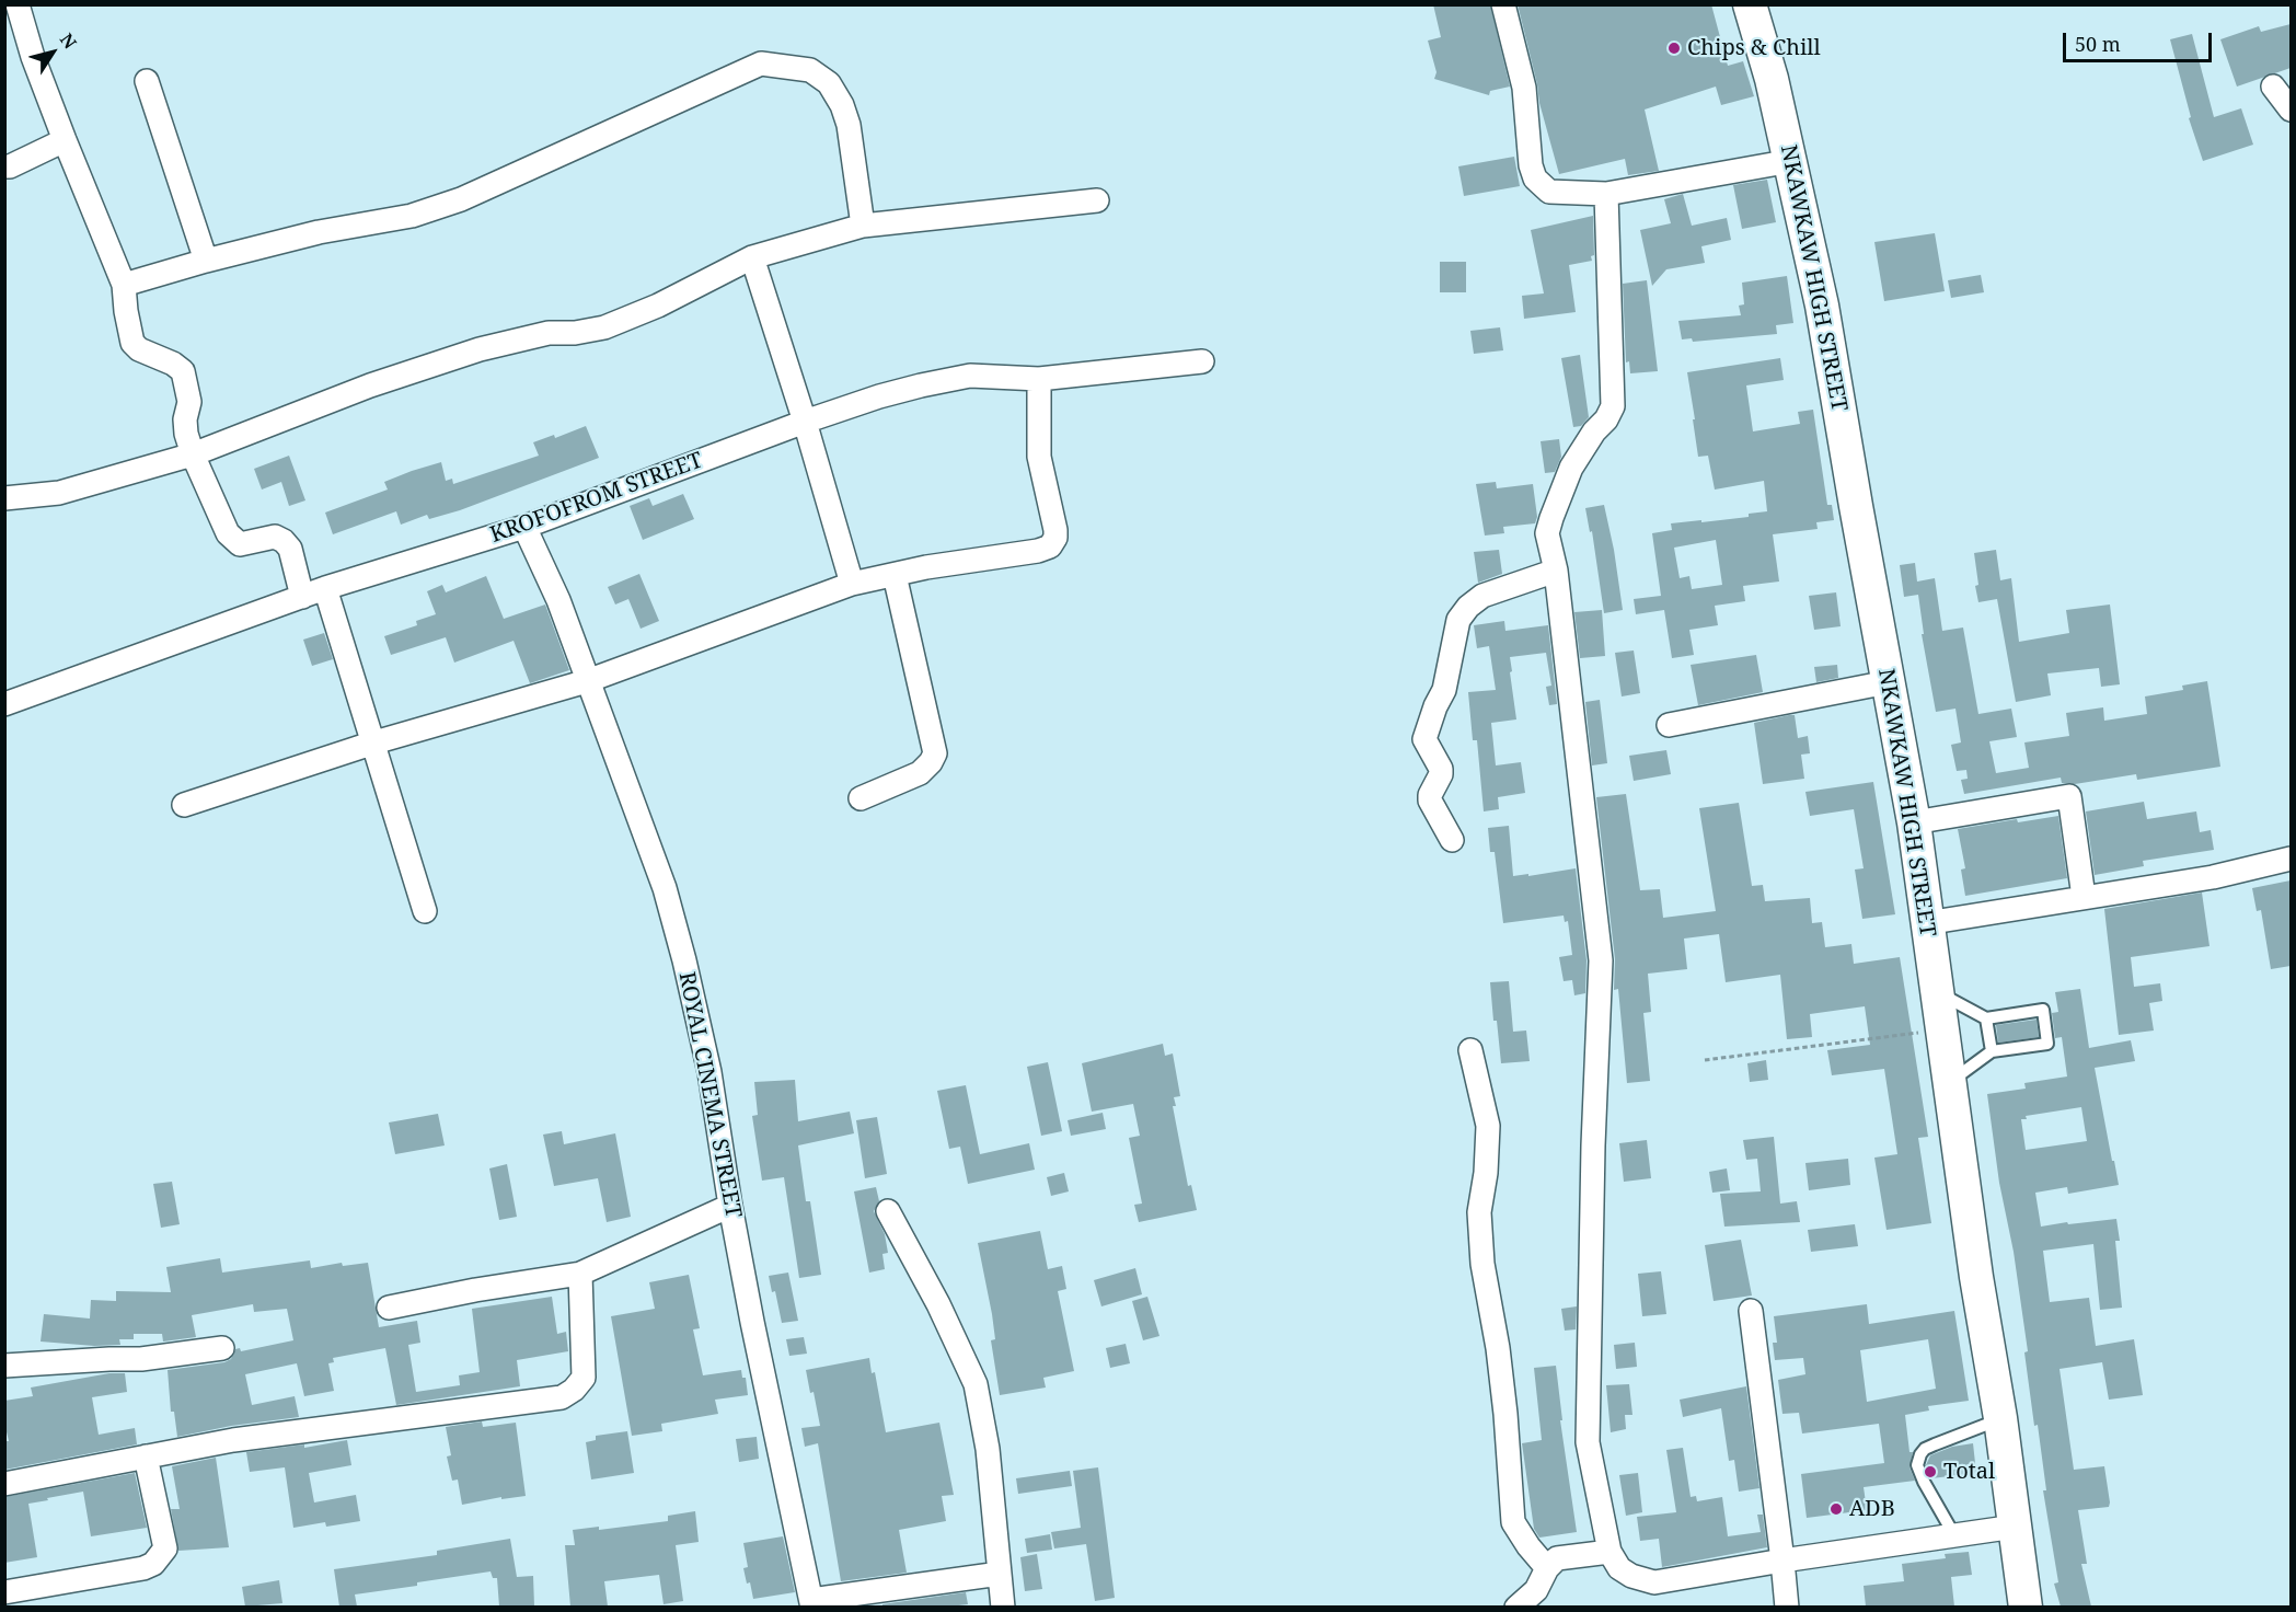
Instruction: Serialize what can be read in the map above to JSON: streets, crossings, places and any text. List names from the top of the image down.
{
  "streets": {
    "main road": ["NKAWKAW HIGH STREET"],
    "street": ["KROFOFROM STREET", "ROYAL CINEMA STREET"]
  },
  "crossings": [
    ["KROFOFROM STREET", "ROYAL CINEMA STREET"]
  ],
  "places": ["Chips & Chill", "Total", "ADB"],
  "scale_bar": "50 m",
  "north": "top right"
}
